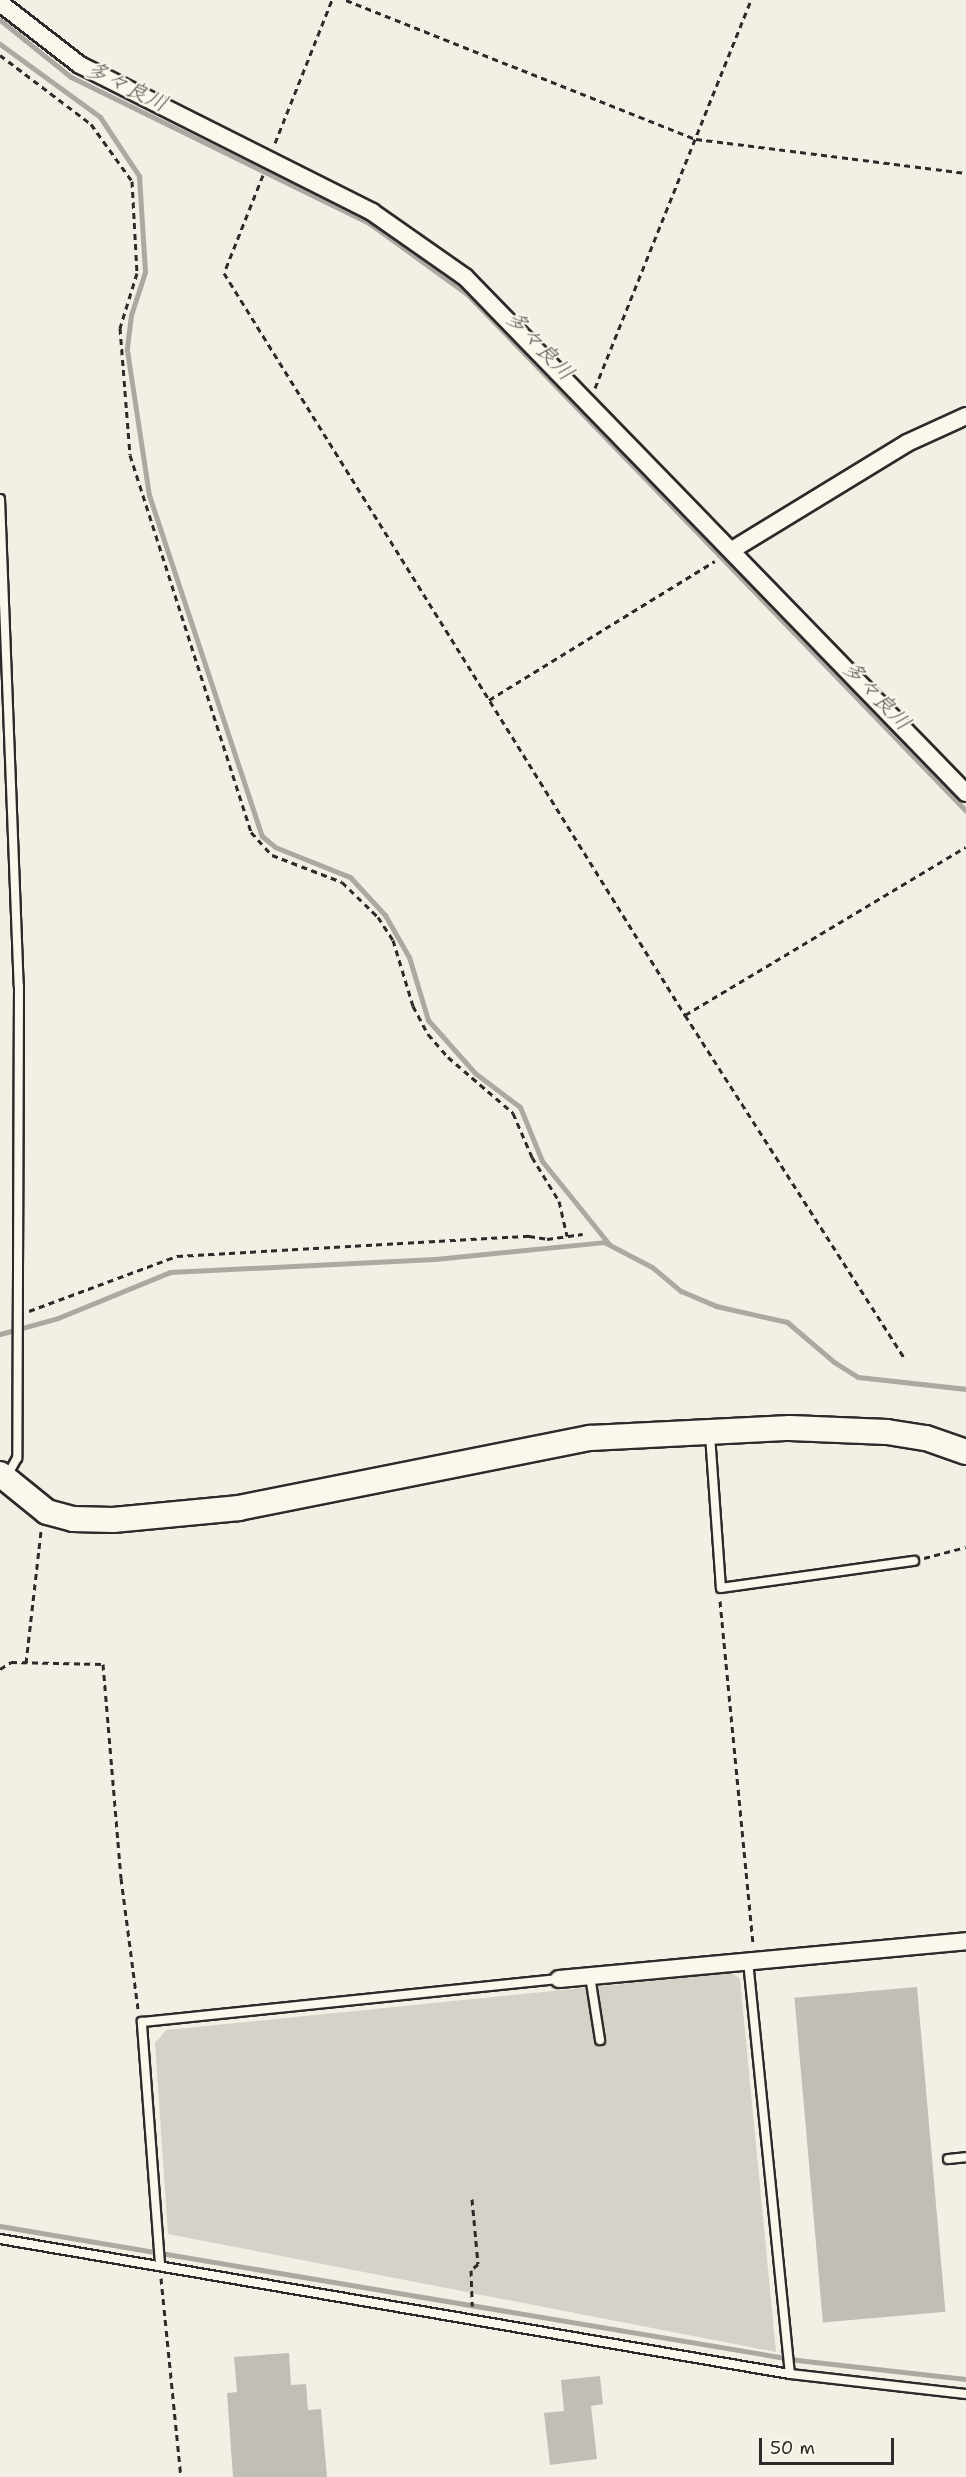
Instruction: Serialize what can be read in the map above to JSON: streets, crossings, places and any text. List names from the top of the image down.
{
  "water": ["多々良川"],
  "scale_bar": "50 m"
}
